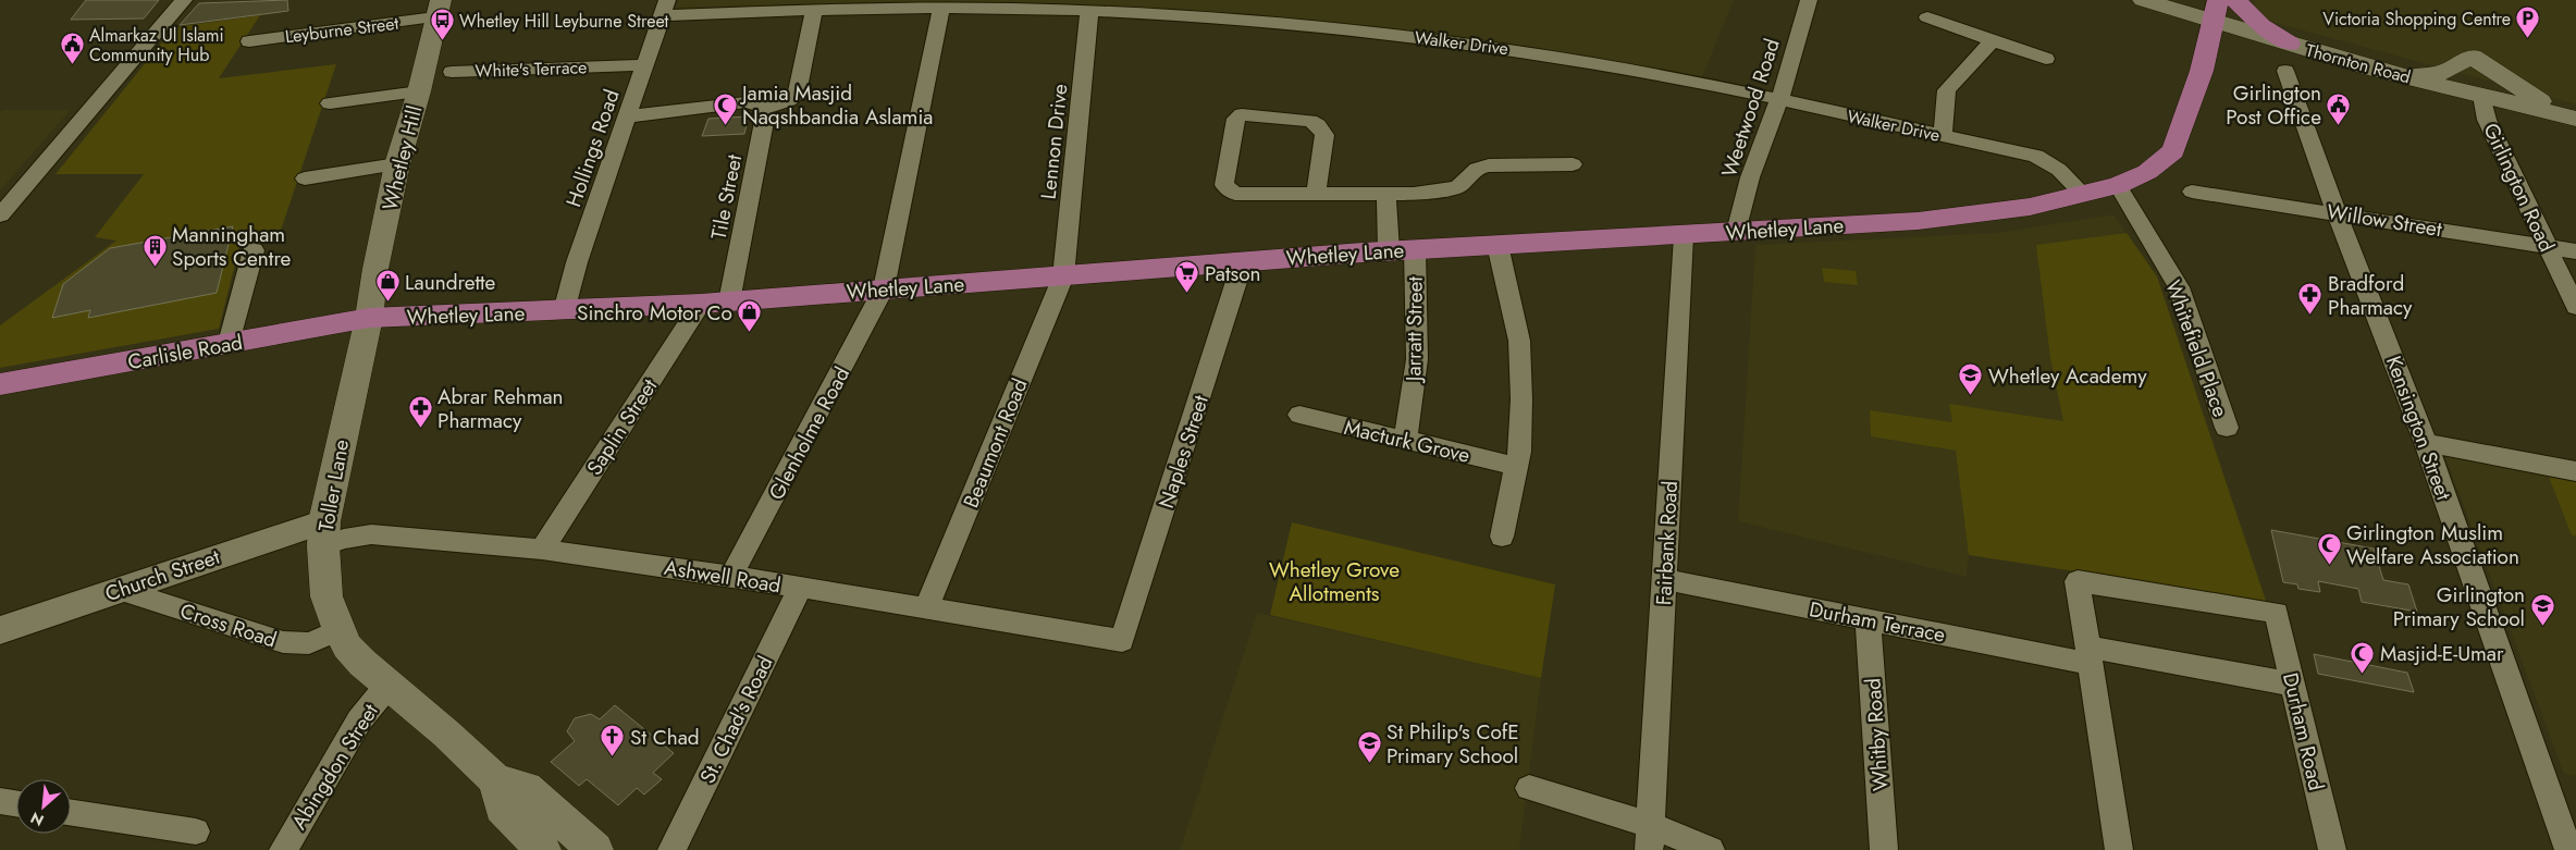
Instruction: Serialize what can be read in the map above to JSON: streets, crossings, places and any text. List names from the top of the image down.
{
  "streets": {
    "main road": [
      "Thornton Road",
      "Whetley Hill",
      "Whetley Lane",
      "Carlisle Road",
      "Toller Lane"
    ],
    "street": [
      "Leyburne Street",
      "Walker Drive",
      "White's Terrace",
      "Weetwood Road",
      "Lennon Drive",
      "Hollings Road",
      "Girlington Road",
      "Tile Street",
      "Willow Street",
      "Jarratt Street",
      "Whitefield Place",
      "Saplin Street",
      "Kensington Street",
      "Glenholme Road",
      "Macturk Grove",
      "Beaumont Road",
      "Naples Street",
      "Fairbank Road",
      "Church Street",
      "Ashwell Road",
      "Durham Terrace",
      "Cross Road",
      "St. Chad's Road",
      "Durham Road",
      "Whitby Road",
      "Abingdon Street"
    ]
  },
  "crossings": [
    ["Leyburne Street", "Whetley Hill"],
    ["Walker Drive", "Weetwood Road"],
    ["Walker Drive", "Lennon Drive"],
    ["Walker Drive", "Hollings Road"],
    ["Walker Drive", "Whetley Lane"],
    ["Walker Drive", "Glenholme Road"],
    ["Thornton Road", "Girlington Road"],
    ["Thornton Road", "Whetley Lane"],
    ["White's Terrace", "Hollings Road"],
    ["Weetwood Road", "Whetley Lane"],
    ["Lennon Drive", "Whetley Lane"],
    ["Lennon Drive", "Beaumont Road"],
    ["Hollings Road", "Whetley Lane"],
    ["Whetley Hill", "Whetley Lane"],
    ["Whetley Hill", "Carlisle Road"],
    ["Whetley Hill", "Toller Lane"],
    ["Girlington Road", "Willow Street"],
    ["Tile Street", "Whetley Lane"],
    ["Willow Street", "Kensington Street"],
    ["Whetley Lane", "Jarratt Street"],
    ["Whetley Lane", "Whitefield Place"],
    ["Whetley Lane", "Carlisle Road"],
    ["Whetley Lane", "Saplin Street"],
    ["Whetley Lane", "Glenholme Road"],
    ["Whetley Lane", "Beaumont Road"],
    ["Whetley Lane", "Naples Street"],
    ["Whetley Lane", "Toller Lane"],
    ["Whetley Lane", "Fairbank Road"],
    ["Jarratt Street", "Macturk Grove"],
    ["Carlisle Road", "Toller Lane"],
    ["Saplin Street", "Ashwell Road"],
    ["Glenholme Road", "Ashwell Road"],
    ["Beaumont Road", "Ashwell Road"],
    ["Naples Street", "Ashwell Road"],
    ["Toller Lane", "Church Street"],
    ["Toller Lane", "Ashwell Road"],
    ["Toller Lane", "Cross Road"],
    ["Toller Lane", "Abingdon Street"],
    ["Fairbank Road", "Durham Terrace"],
    ["Church Street", "Ashwell Road"],
    ["Church Street", "Cross Road"],
    ["Ashwell Road", "St. Chad's Road"],
    ["Durham Terrace", "Durham Road"],
    ["Durham Terrace", "Whitby Road"]
  ],
  "parks": ["Whetley Grove Allotments"],
  "places": {
    "parking": ["Victoria Shopping Centre"],
    "bus stop": ["Whetley Hill Leyburne Street"],
    "public building": ["Almarkaz Ul Islami Community Hub", "Girlington Post Office"],
    "mosque": ["Jamia Masjid Naqshbandia Aslamia", "Girlington Muslim Welfare Association", "Masjid-E-Umar"],
    "building": ["Manningham Sports Centre"],
    "supermarket": ["Patson"],
    "shop": ["Laundrette", "Sinchro Motor Co"],
    "pharmacy": ["Bradford Pharmacy", "Abrar Rehman Pharmacy"],
    "school or university": ["Whetley Academy", "Girlington Primary School", "St Philip's CofE Primary School"],
    "church": ["St Chad"]
  },
  "north": "bottom left"
}
